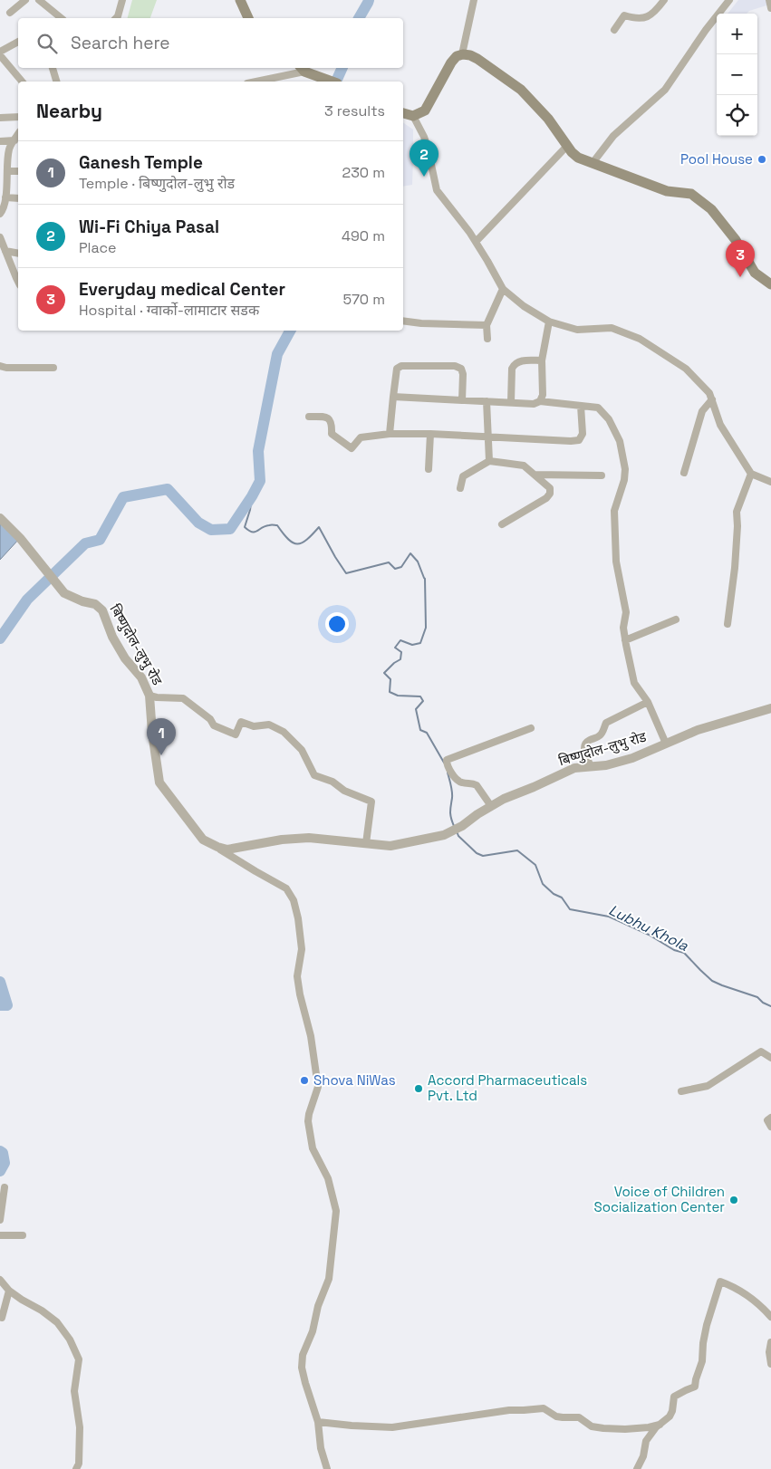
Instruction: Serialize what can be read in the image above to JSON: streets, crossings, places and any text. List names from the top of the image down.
{
  "streets": {
    "street": ["बिष्णुदोल-लुभु रोड"]
  },
  "water": ["Lubhu Khola"],
  "places": [
    "Pool House",
    "Shova NiWas",
    "Accord Pharmaceuticals Pvt. Ltd",
    "Voice of Children Socialization Center"
  ],
  "page": {
    "map_buttons": ["+", "−"],
    "search": "Search here",
    "heading": ["Nearby", "3 results"],
    "pins": ["2", "3", "1"],
    "list": [
      {
        "mark": "1",
        "name": "Ganesh Temple",
        "note": "Temple · बिष्णुदोल-लुभु रोड",
        "value": "230 m"
      },
      {
        "mark": "2",
        "name": "Wi-Fi Chiya Pasal",
        "note": "Place",
        "value": "490 m"
      },
      {
        "mark": "3",
        "name": "Everyday medical Center",
        "note": "Hospital · ग्वार्को-लामाटार सडक",
        "value": "570 m"
      }
    ]
  }
}
